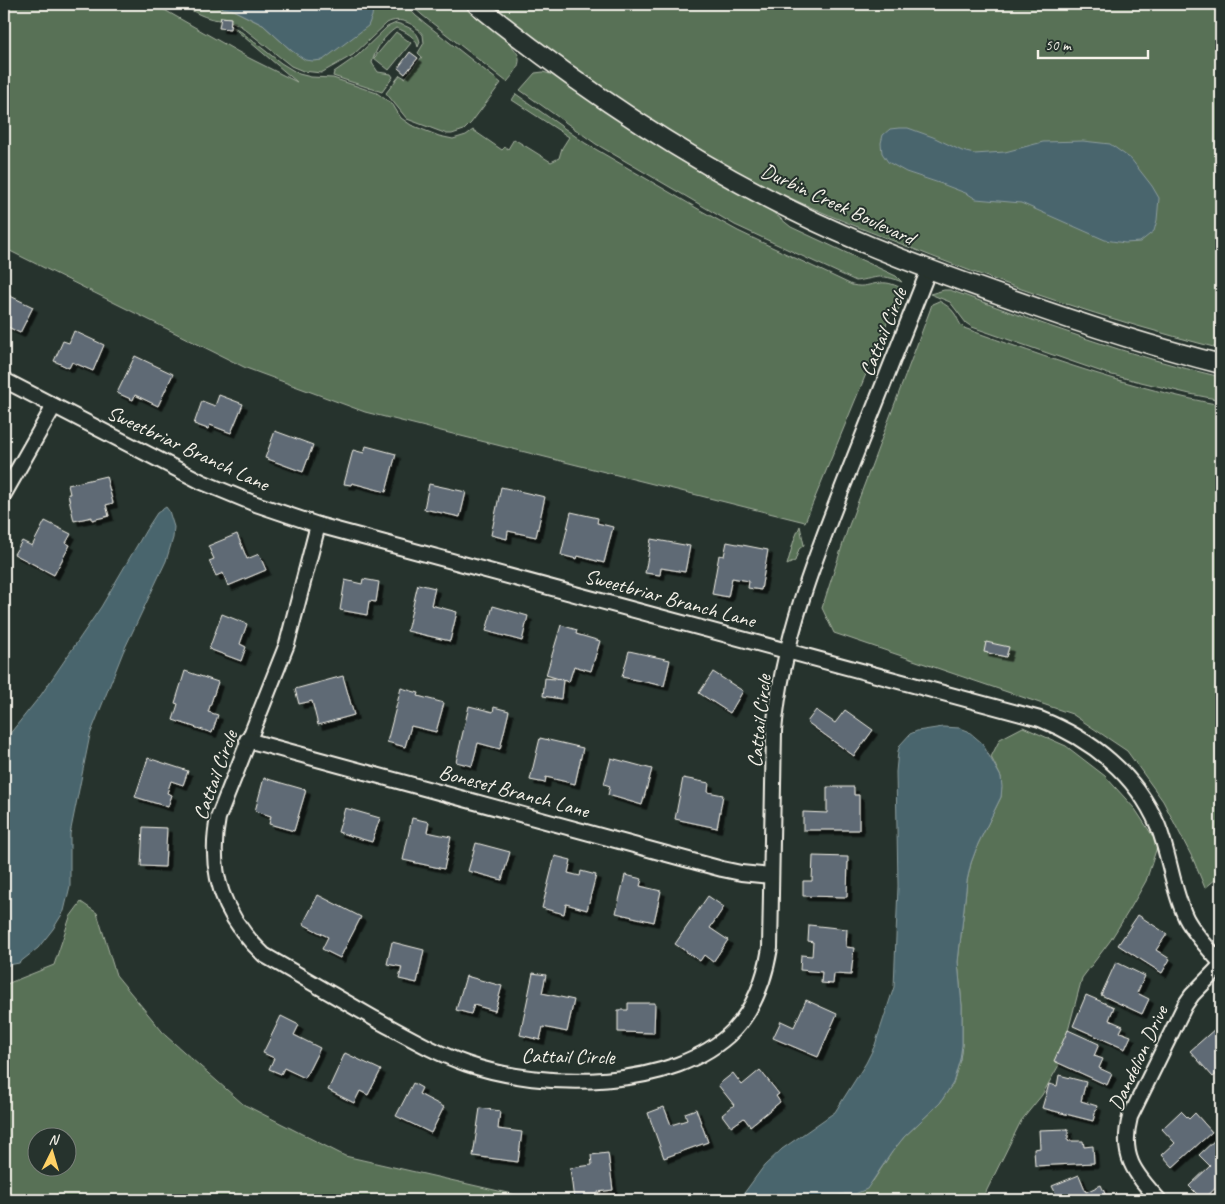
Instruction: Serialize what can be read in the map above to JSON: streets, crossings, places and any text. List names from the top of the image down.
{
  "streets": {
    "street": [
      "Durbin Creek Boulevard",
      "Cattail Circle",
      "Sweetbriar Branch Lane",
      "Boneset Branch Lane",
      "Dandelion Drive"
    ]
  },
  "crossings": [
    ["Durbin Creek Boulevard", "Cattail Circle"],
    ["Cattail Circle", "Sweetbriar Branch Lane"],
    ["Cattail Circle", "Boneset Branch Lane"],
    ["Sweetbriar Branch Lane", "Dandelion Drive"]
  ],
  "scale_bar": "50 m",
  "north": "top"
}
